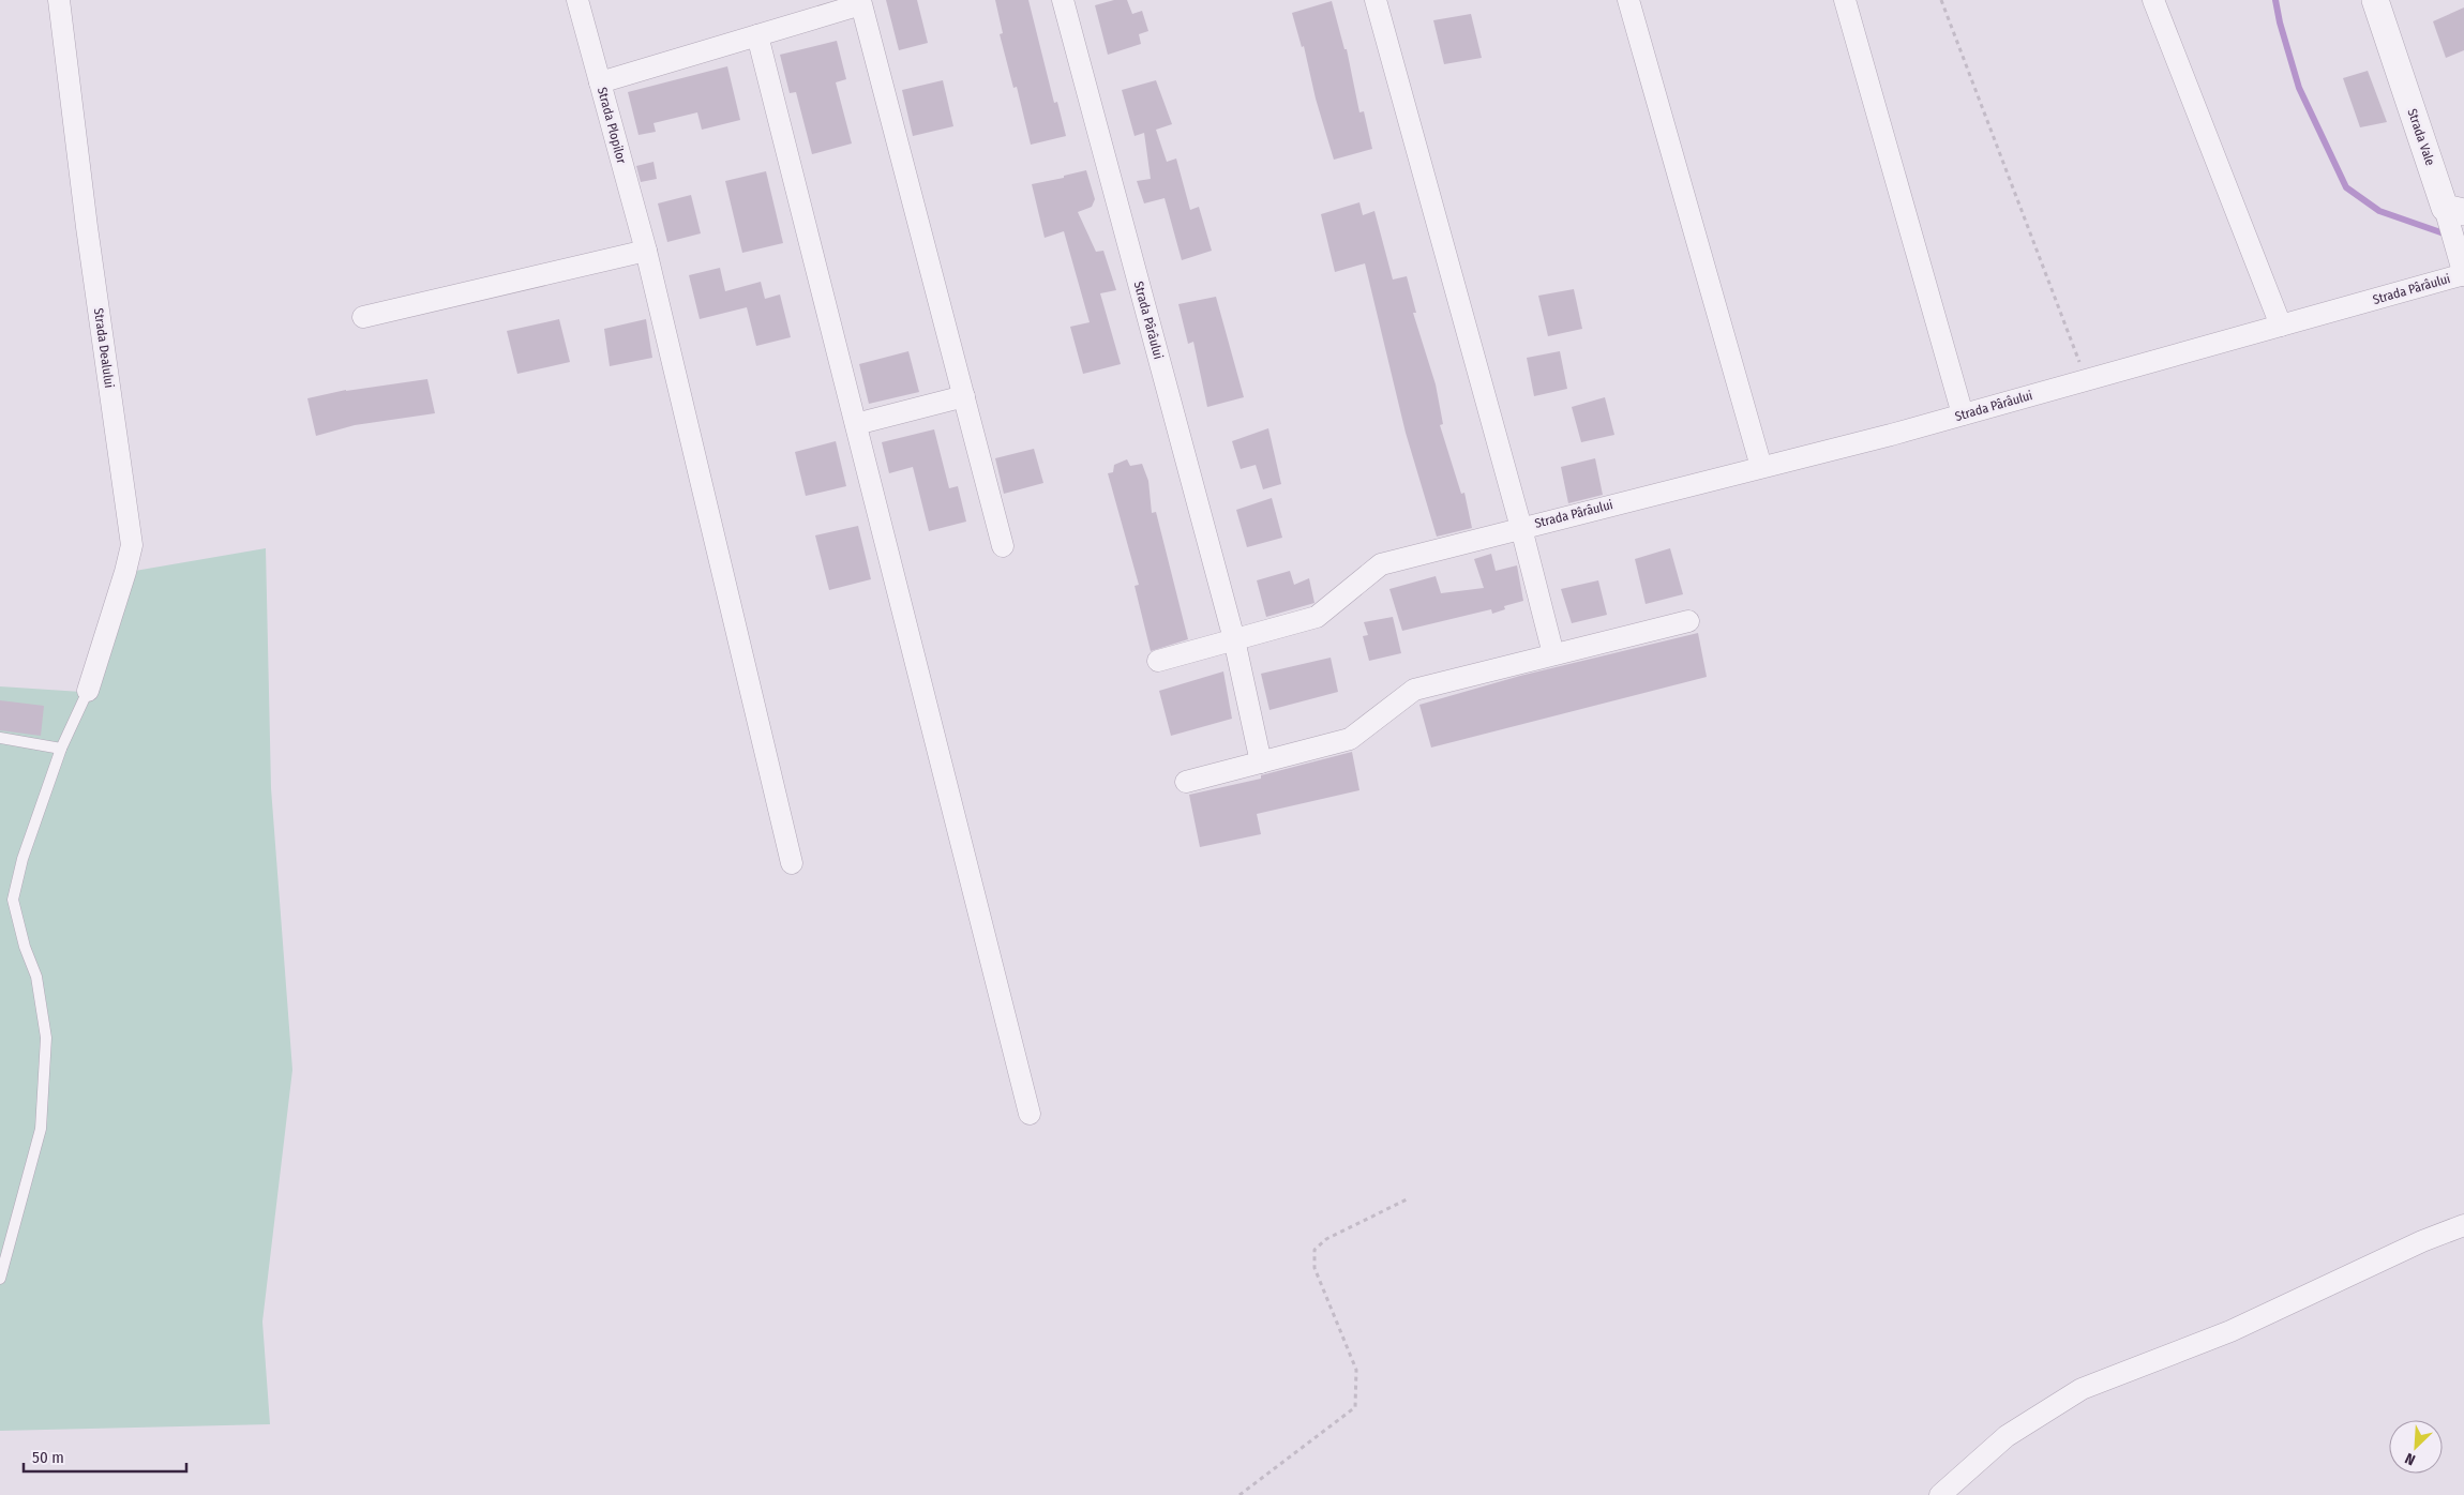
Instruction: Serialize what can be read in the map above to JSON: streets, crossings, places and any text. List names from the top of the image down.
{
  "streets": {
    "street": [
      "Strada Plopilor",
      "Strada Vale",
      "Strada Pârâului",
      "Strada Dealului"
    ]
  },
  "crossings": [
    ["Strada Vale", "Strada Pârâului"]
  ],
  "scale_bar": "50 m",
  "north": "bottom left"
}
